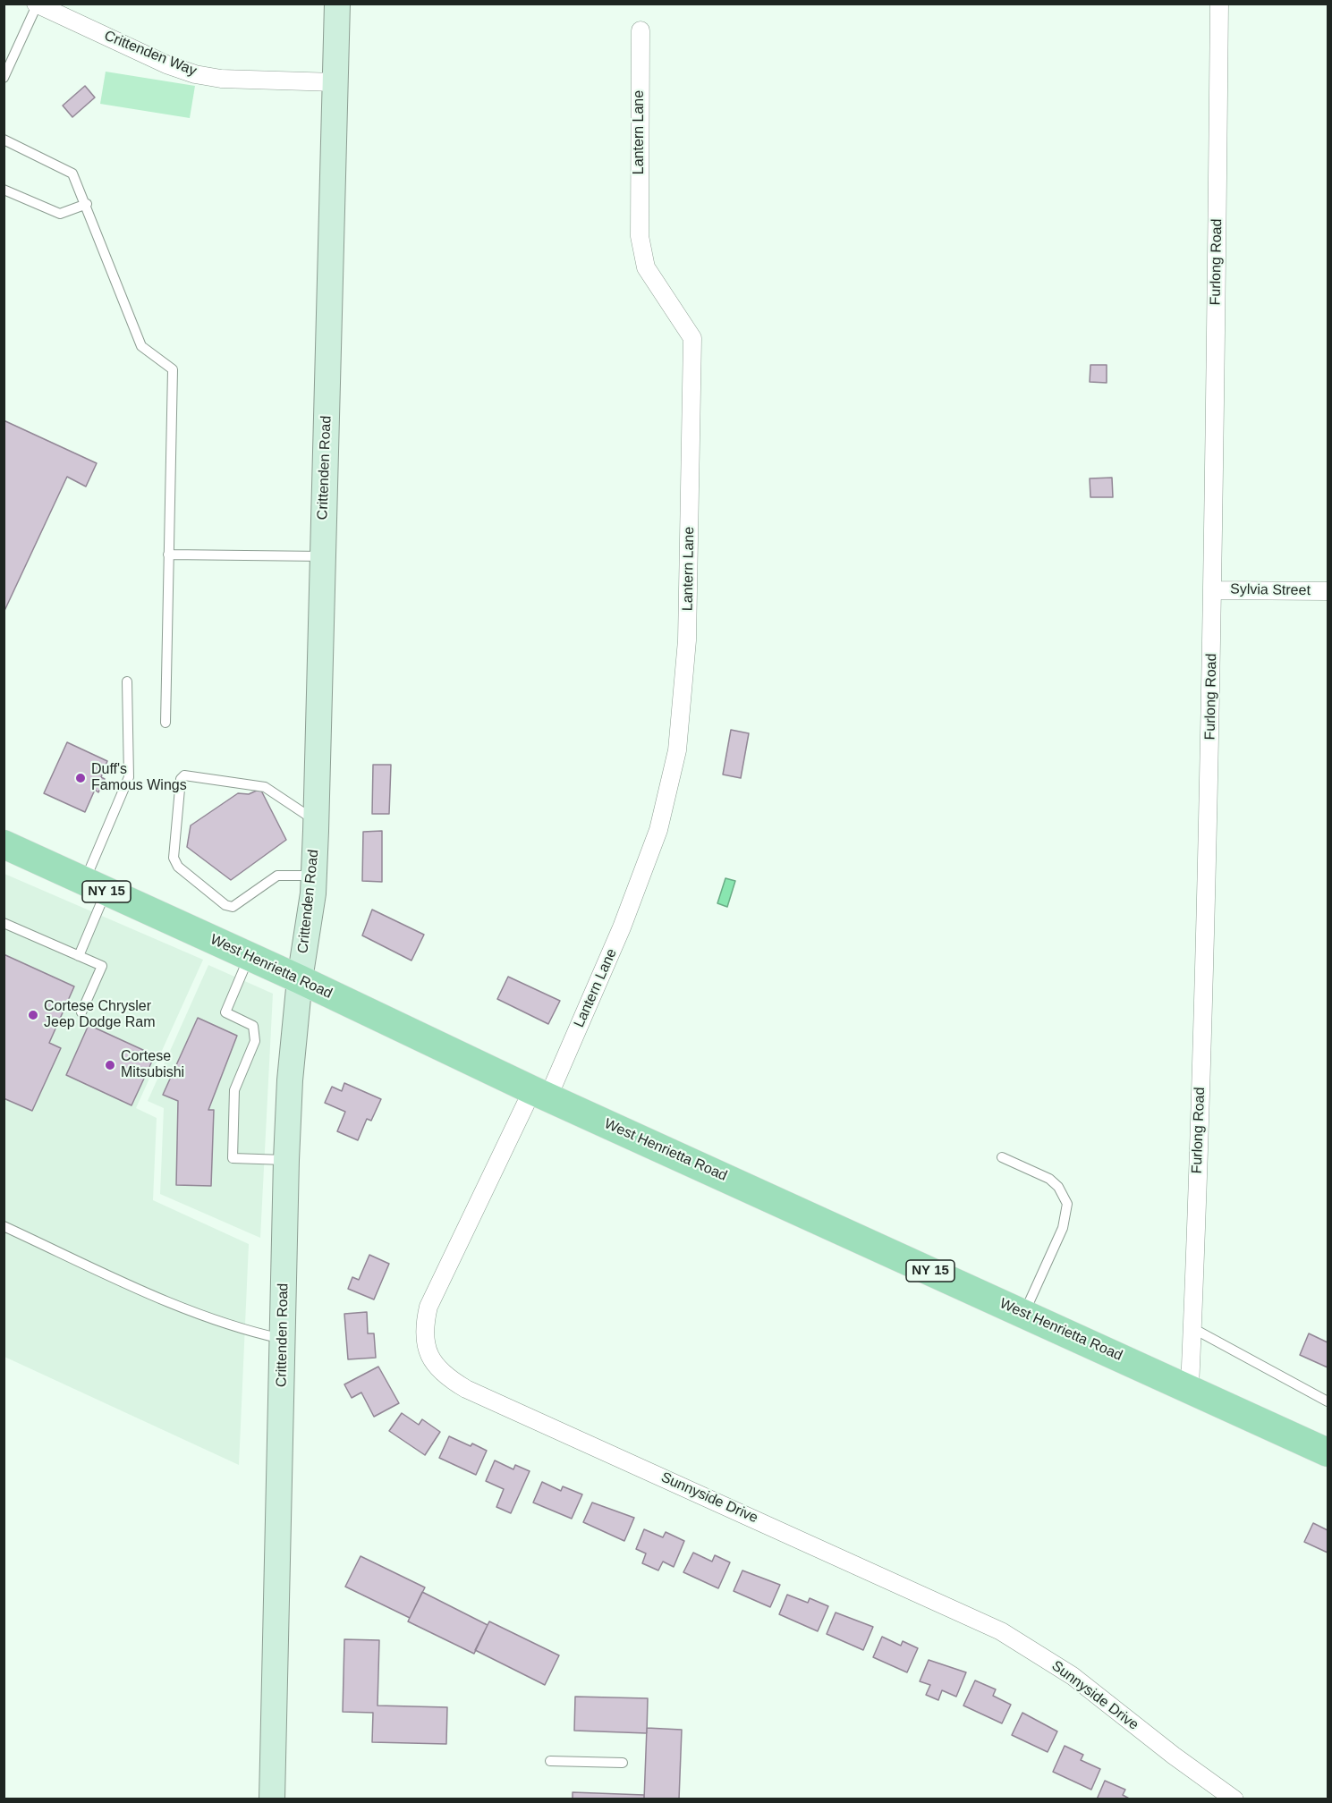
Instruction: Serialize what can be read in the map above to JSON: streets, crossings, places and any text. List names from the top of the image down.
{
  "streets": {
    "main road": ["NY 15", "West Henrietta Road"],
    "street": [
      "Crittenden Way",
      "Lantern Lane",
      "Furlong Road",
      "Crittenden Road",
      "Sylvia Street",
      "Sunnyside Drive"
    ]
  },
  "crossings": [
    ["Crittenden Way", "Crittenden Road"],
    ["Lantern Lane", "West Henrietta Road"],
    ["Lantern Lane", "Sunnyside Drive"],
    ["Furlong Road", "Sylvia Street"],
    ["Furlong Road", "West Henrietta Road"],
    ["Crittenden Road", "West Henrietta Road"],
    ["West Henrietta Road", "Sunnyside Drive"]
  ],
  "places": ["Duff's Famous Wings", "Cortese Chrysler Jeep Dodge Ram", "Cortese Mitsubishi"]
}
